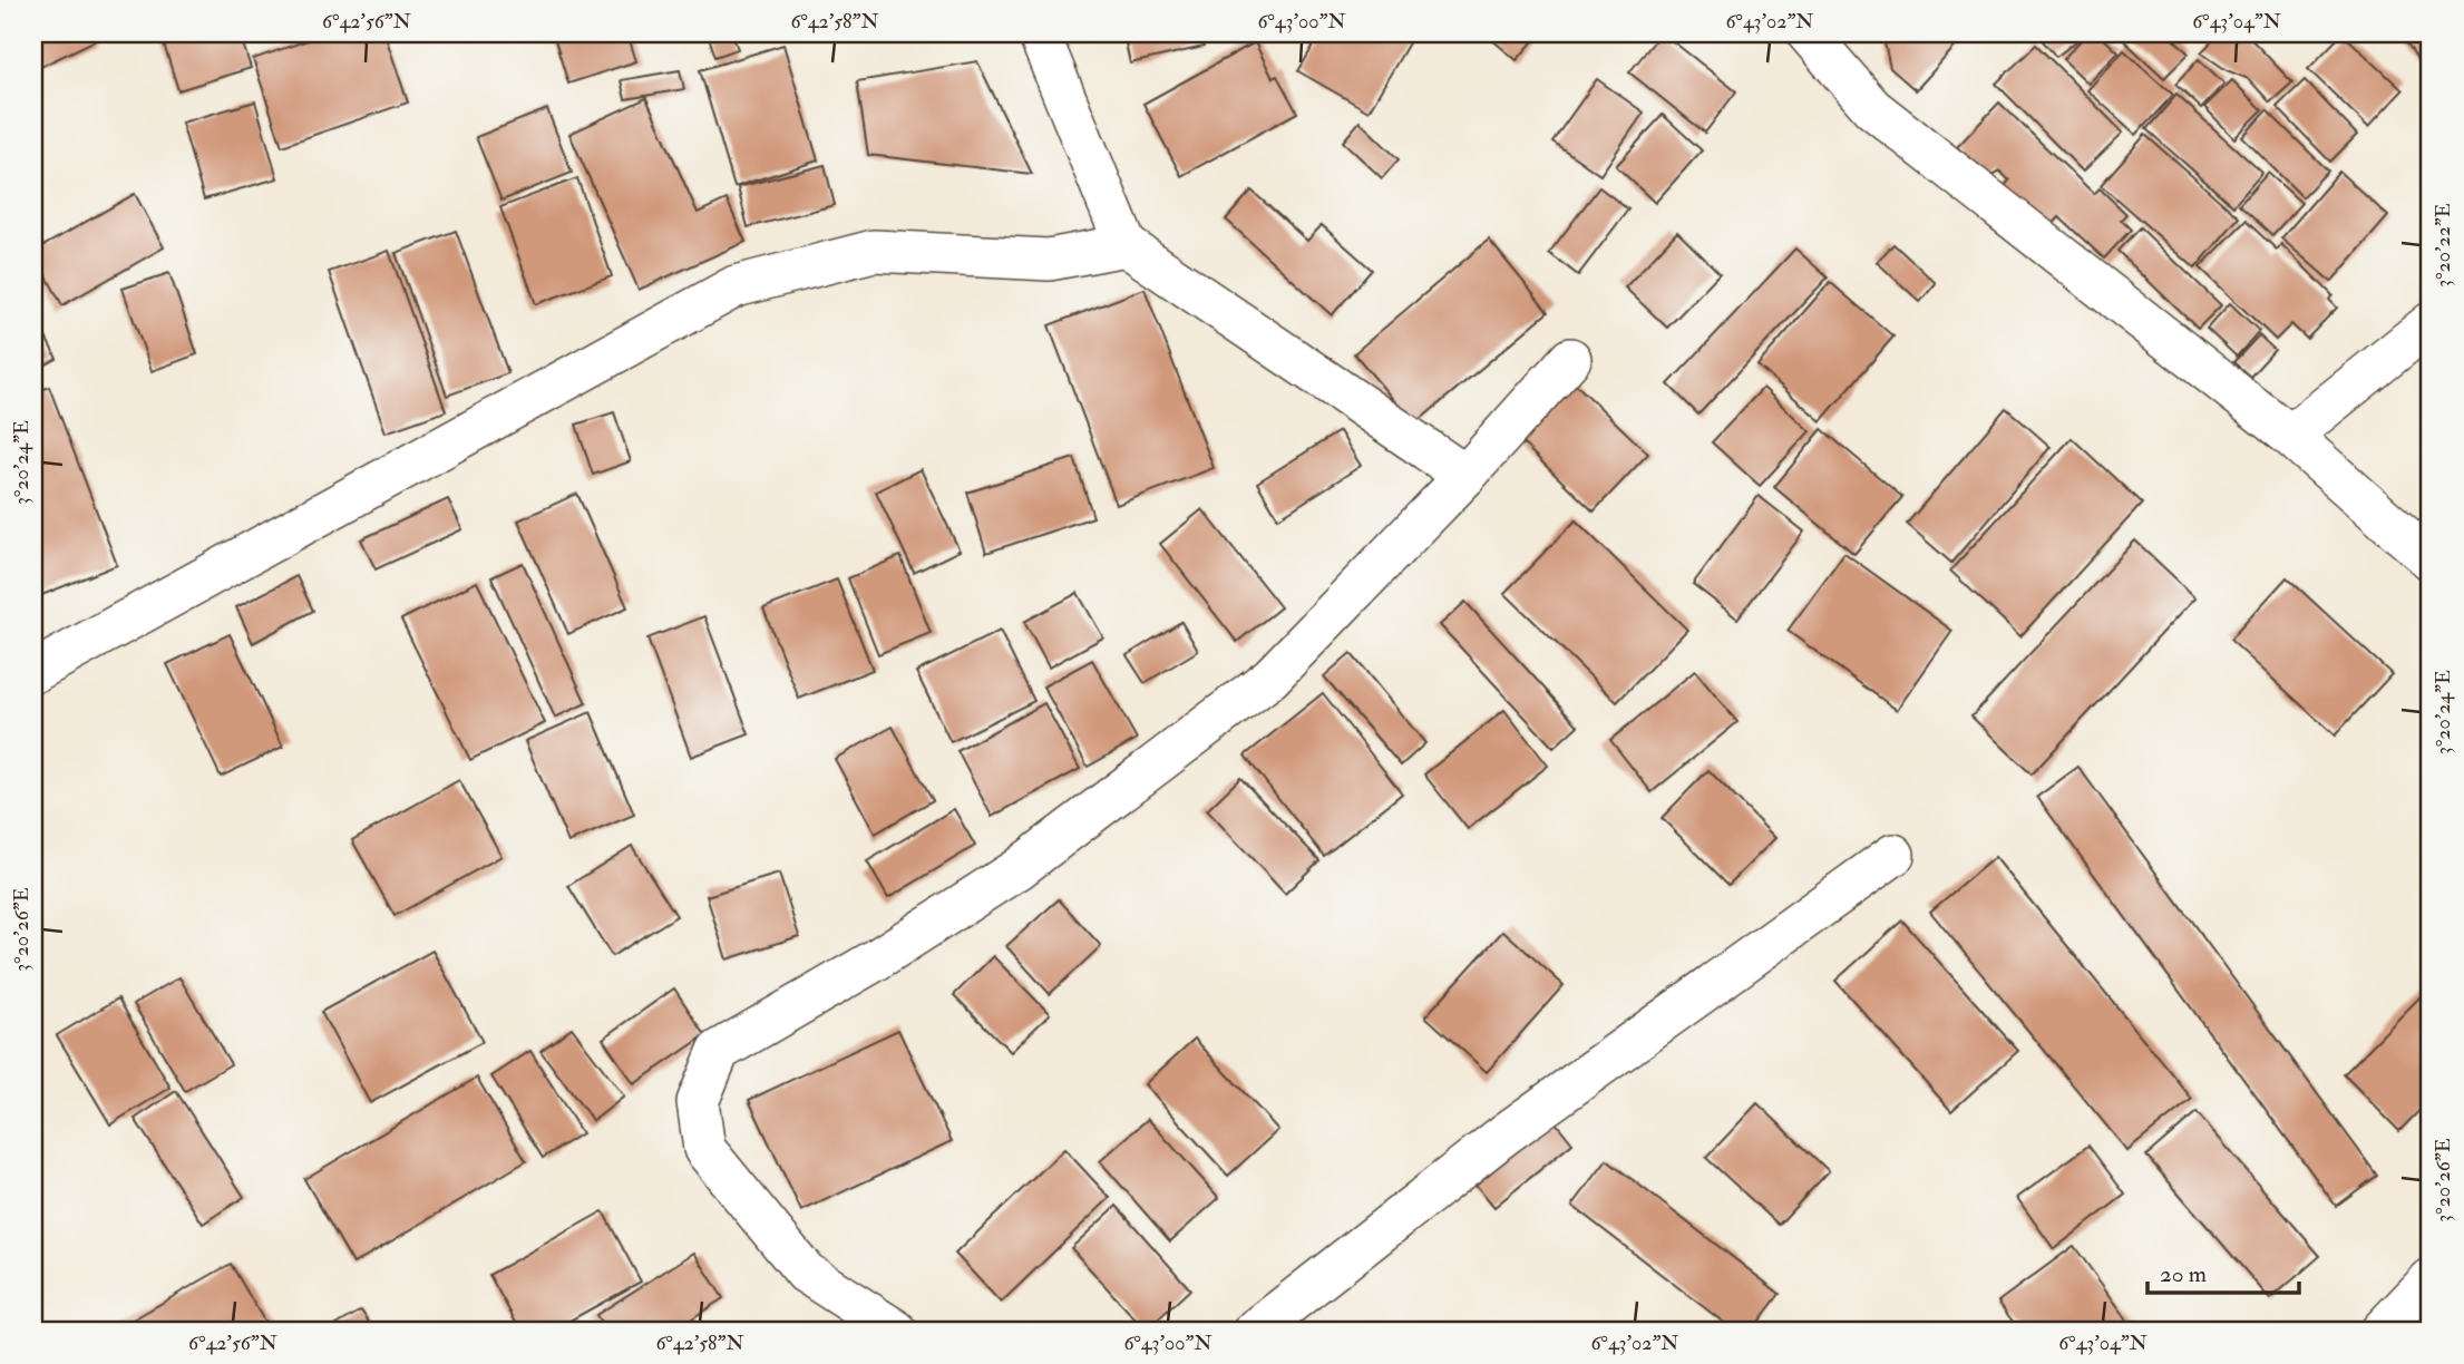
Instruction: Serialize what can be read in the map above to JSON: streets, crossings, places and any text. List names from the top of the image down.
{
  "scale_bar": "20 m",
  "coordinates": [
    "6°42'56\"N",
    "6°42'58\"N",
    "6°43'00\"N",
    "6°43'02\"N",
    "6°43'04\"N",
    "3°20'22\"E",
    "3°20'24\"E",
    "3°20'26\"E"
  ]
}
